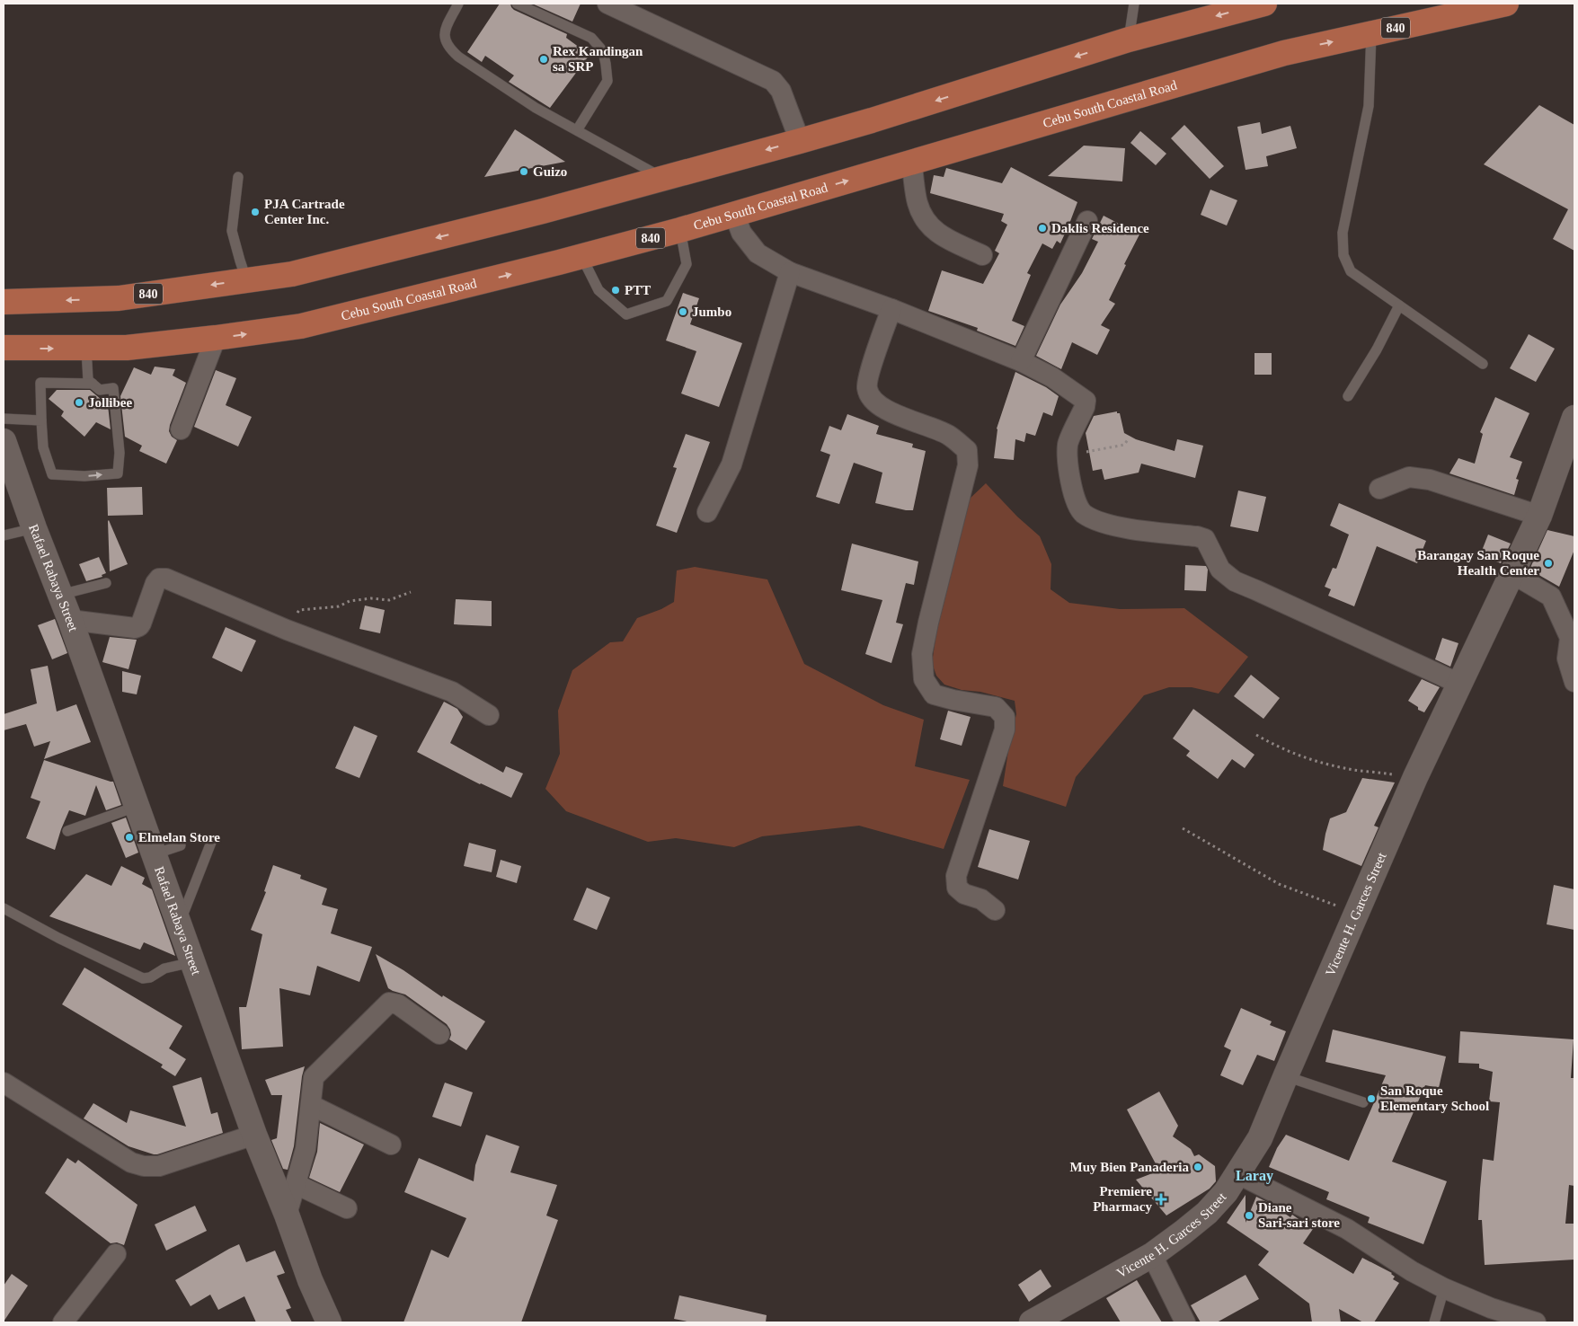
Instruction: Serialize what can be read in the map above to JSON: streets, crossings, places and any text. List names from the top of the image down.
{
  "streets": {
    "highway": ["840", "Cebu South Coastal Road"],
    "street": ["Rafael Rabaya Street", "Vicente H. Garces Street"]
  },
  "districts": ["Laray"],
  "places": {
    "other": [
      "Rex Kandingan sa SRP",
      "Guizo",
      "PJA Cartrade Center Inc.",
      "Daklis Residence",
      "PTT",
      "Jumbo",
      "Jollibee",
      "Barangay San Roque Health Center",
      "Elmelan Store",
      "San Roque Elementary School",
      "Muy Bien Panaderia",
      "Diane Sari-sari store"
    ],
    "health": ["Premiere Pharmacy"]
  }
}
